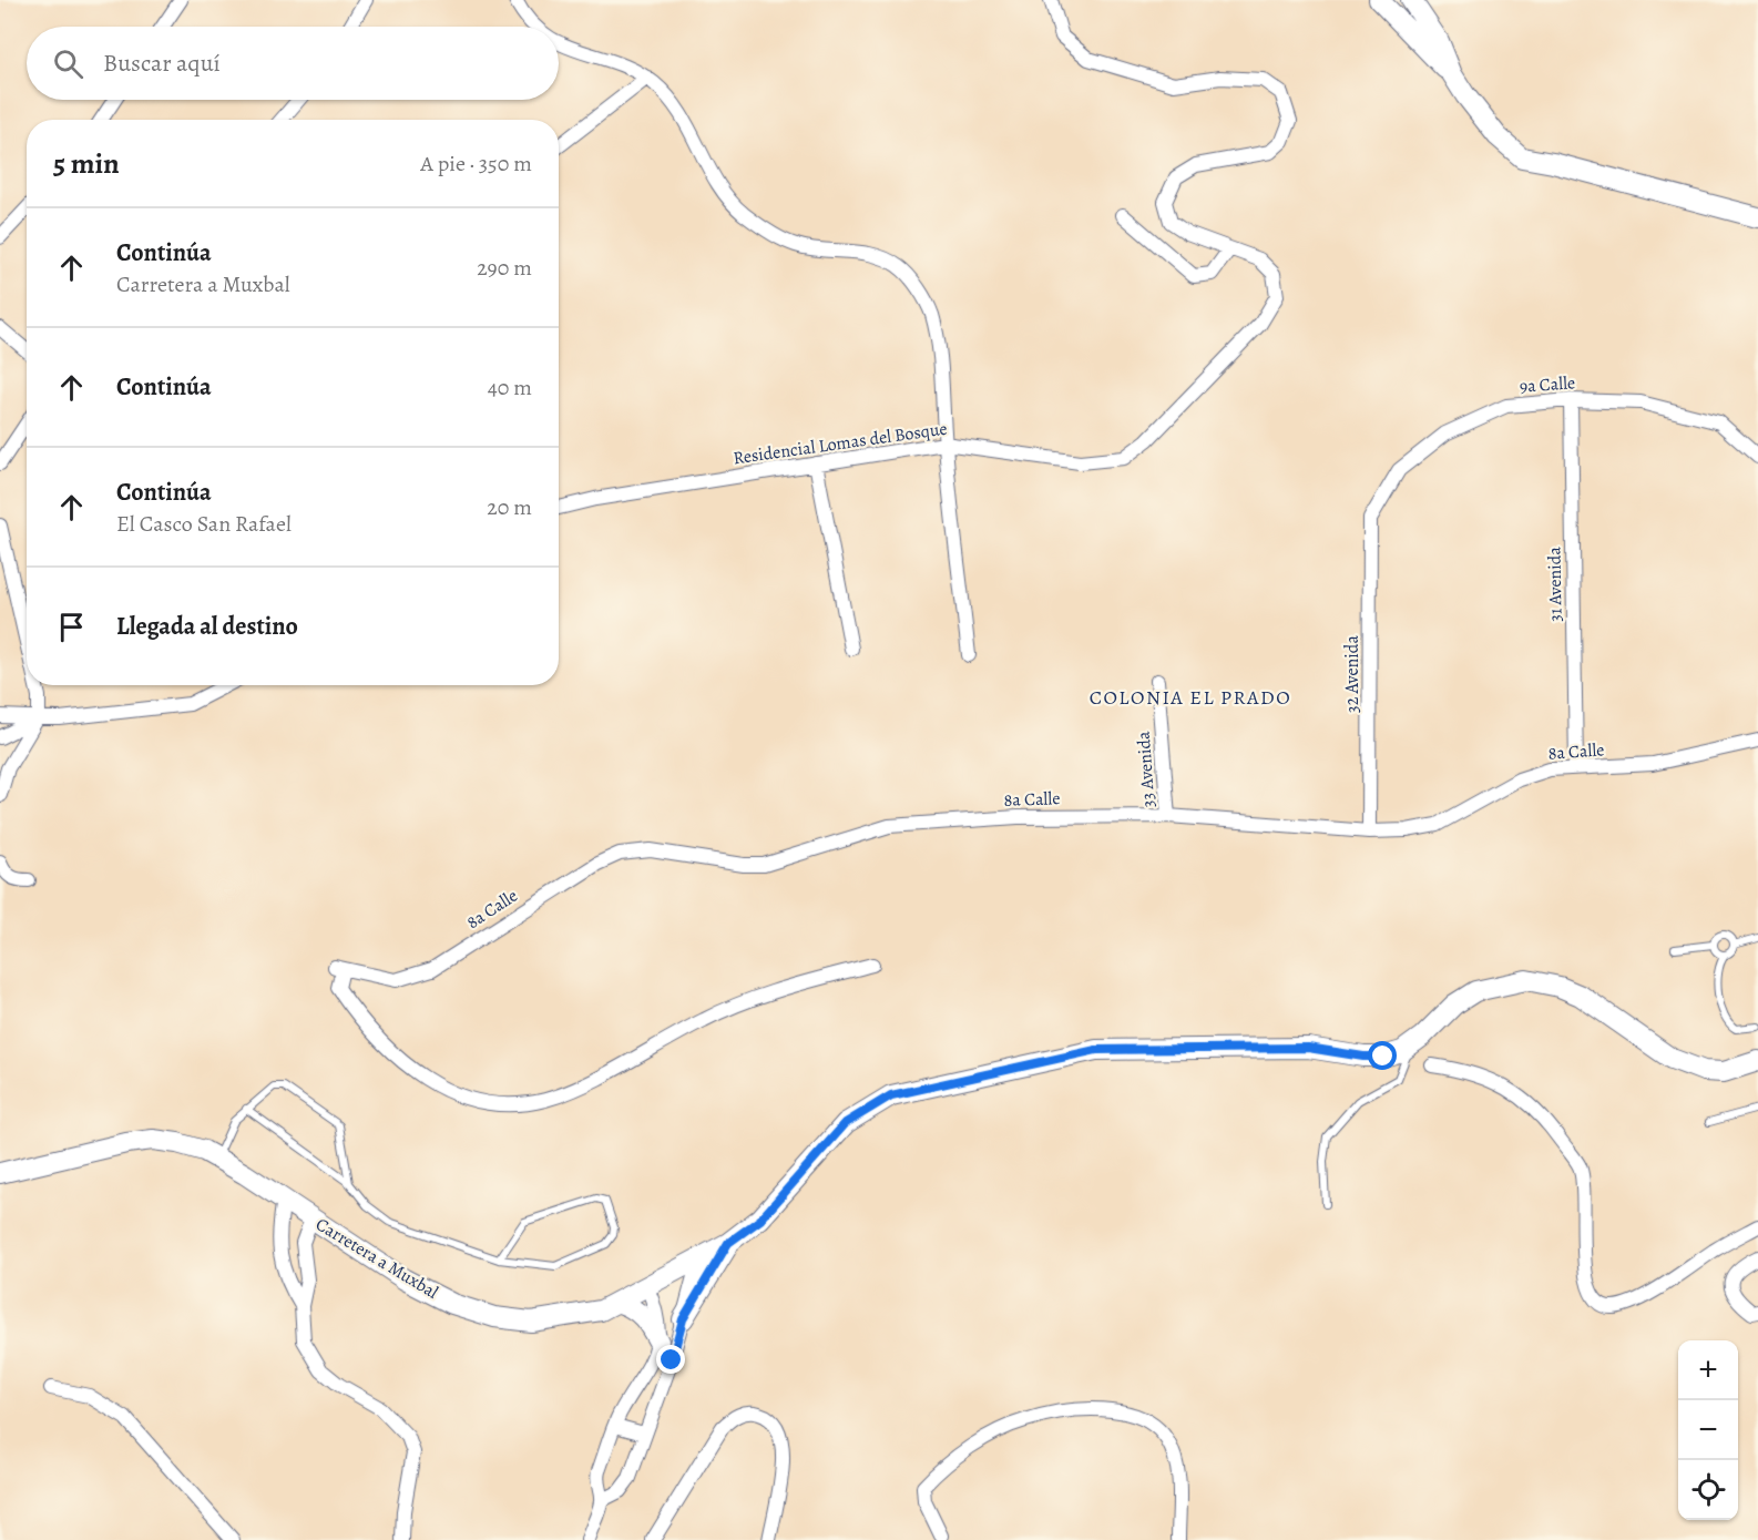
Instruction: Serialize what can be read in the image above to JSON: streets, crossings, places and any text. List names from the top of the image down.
{
  "streets": {
    "main road": ["Carretera a Muxbal"],
    "street": [
      "9a Calle",
      "Residencial Lomas del Bosque",
      "31 Avenida",
      "32 Avenida",
      "8a Calle",
      "33 Avenida"
    ]
  },
  "crossings": [
    ["9a Calle", "31 Avenida"],
    ["9a Calle", "32 Avenida"],
    ["31 Avenida", "8a Calle"],
    ["32 Avenida", "8a Calle"],
    ["8a Calle", "33 Avenida"]
  ],
  "districts": ["COLONIA EL PRADO"],
  "page": {
    "search": "Buscar aquí",
    "heading": ["5 min", "A pie · 350 m"],
    "list": [
      ["Continúa", "Carretera a Muxbal", "290 m"],
      ["Continúa", "40 m"],
      ["Continúa", "El Casco San Rafael", "20 m"],
      "Llegada al destino"
    ],
    "map_buttons": ["+", "−"]
  }
}
